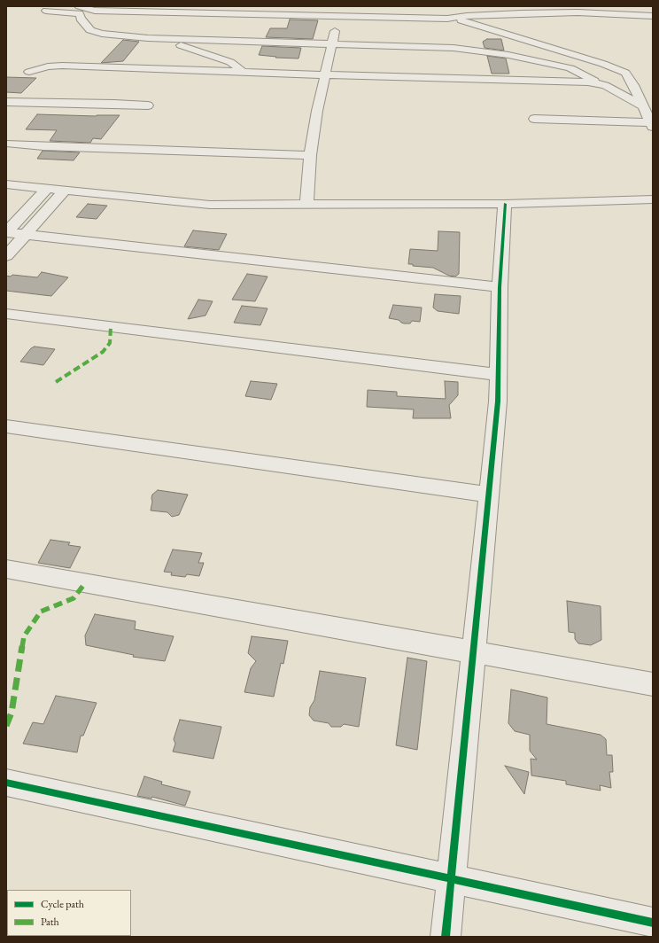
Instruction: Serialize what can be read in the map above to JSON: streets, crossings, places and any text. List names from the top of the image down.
{
  "legend": ["Cycle path", "Path"]
}
